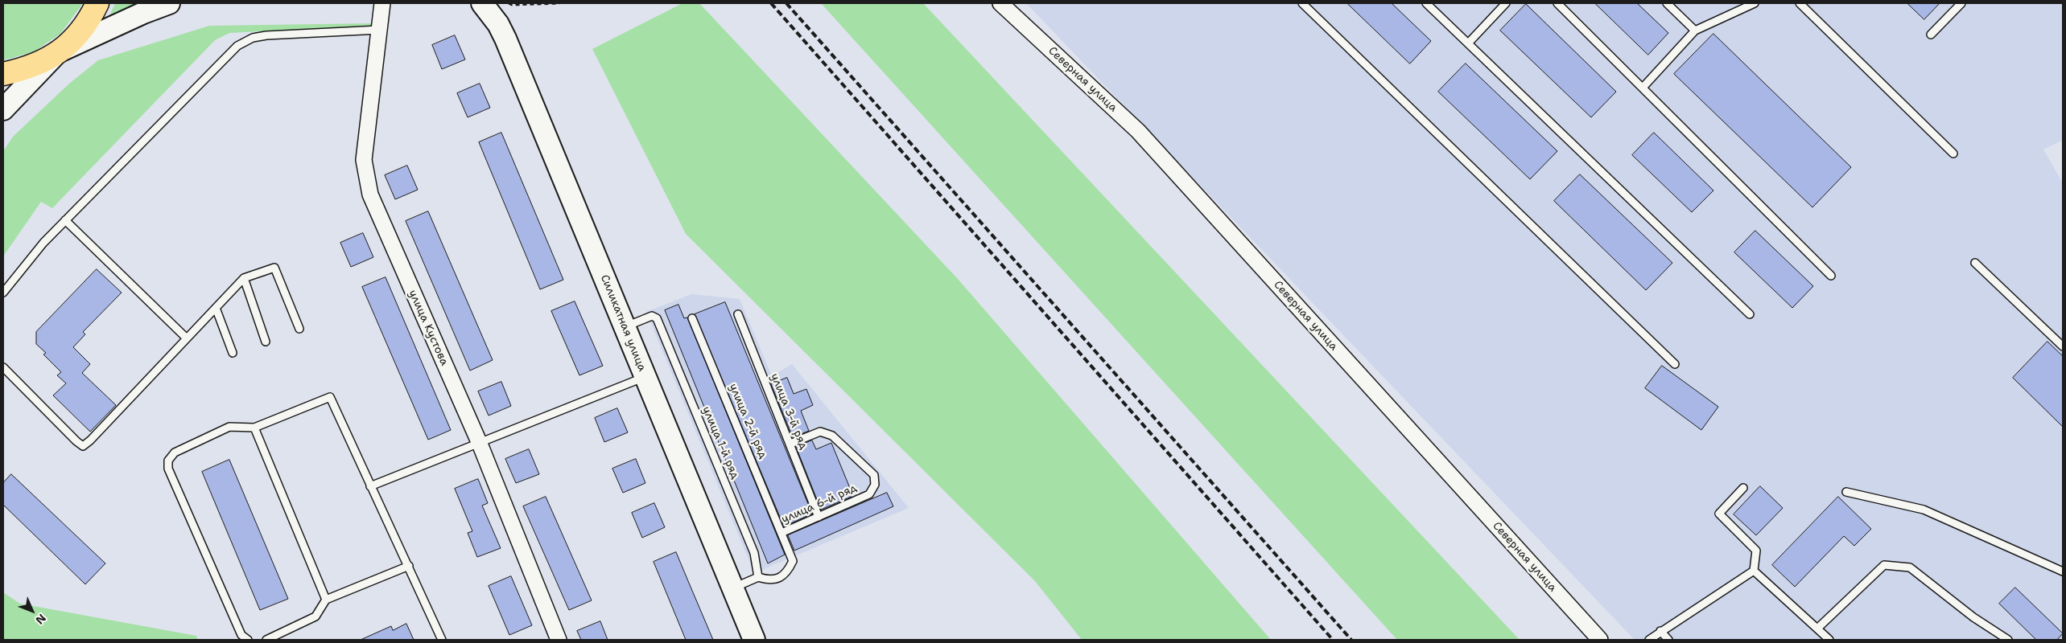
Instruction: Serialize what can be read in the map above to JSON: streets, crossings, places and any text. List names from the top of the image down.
{
  "streets": {
    "street": ["Северная улица", "Силикатная улица", "улица Кустова"],
    "lane": [
      "улица 3-й ряд",
      "улица 2-й ряд",
      "улица 1-й ряд",
      "улица 6-й ряд"
    ]
  },
  "crossings": [
    ["Силикатная улица", "улица 1-й ряд"],
    ["улица 3-й ряд", "улица 6-й ряд"],
    ["улица 2-й ряд", "улица 1-й ряд"],
    ["улица 2-й ряд", "улица 6-й ряд"]
  ],
  "north": "bottom right"
}
